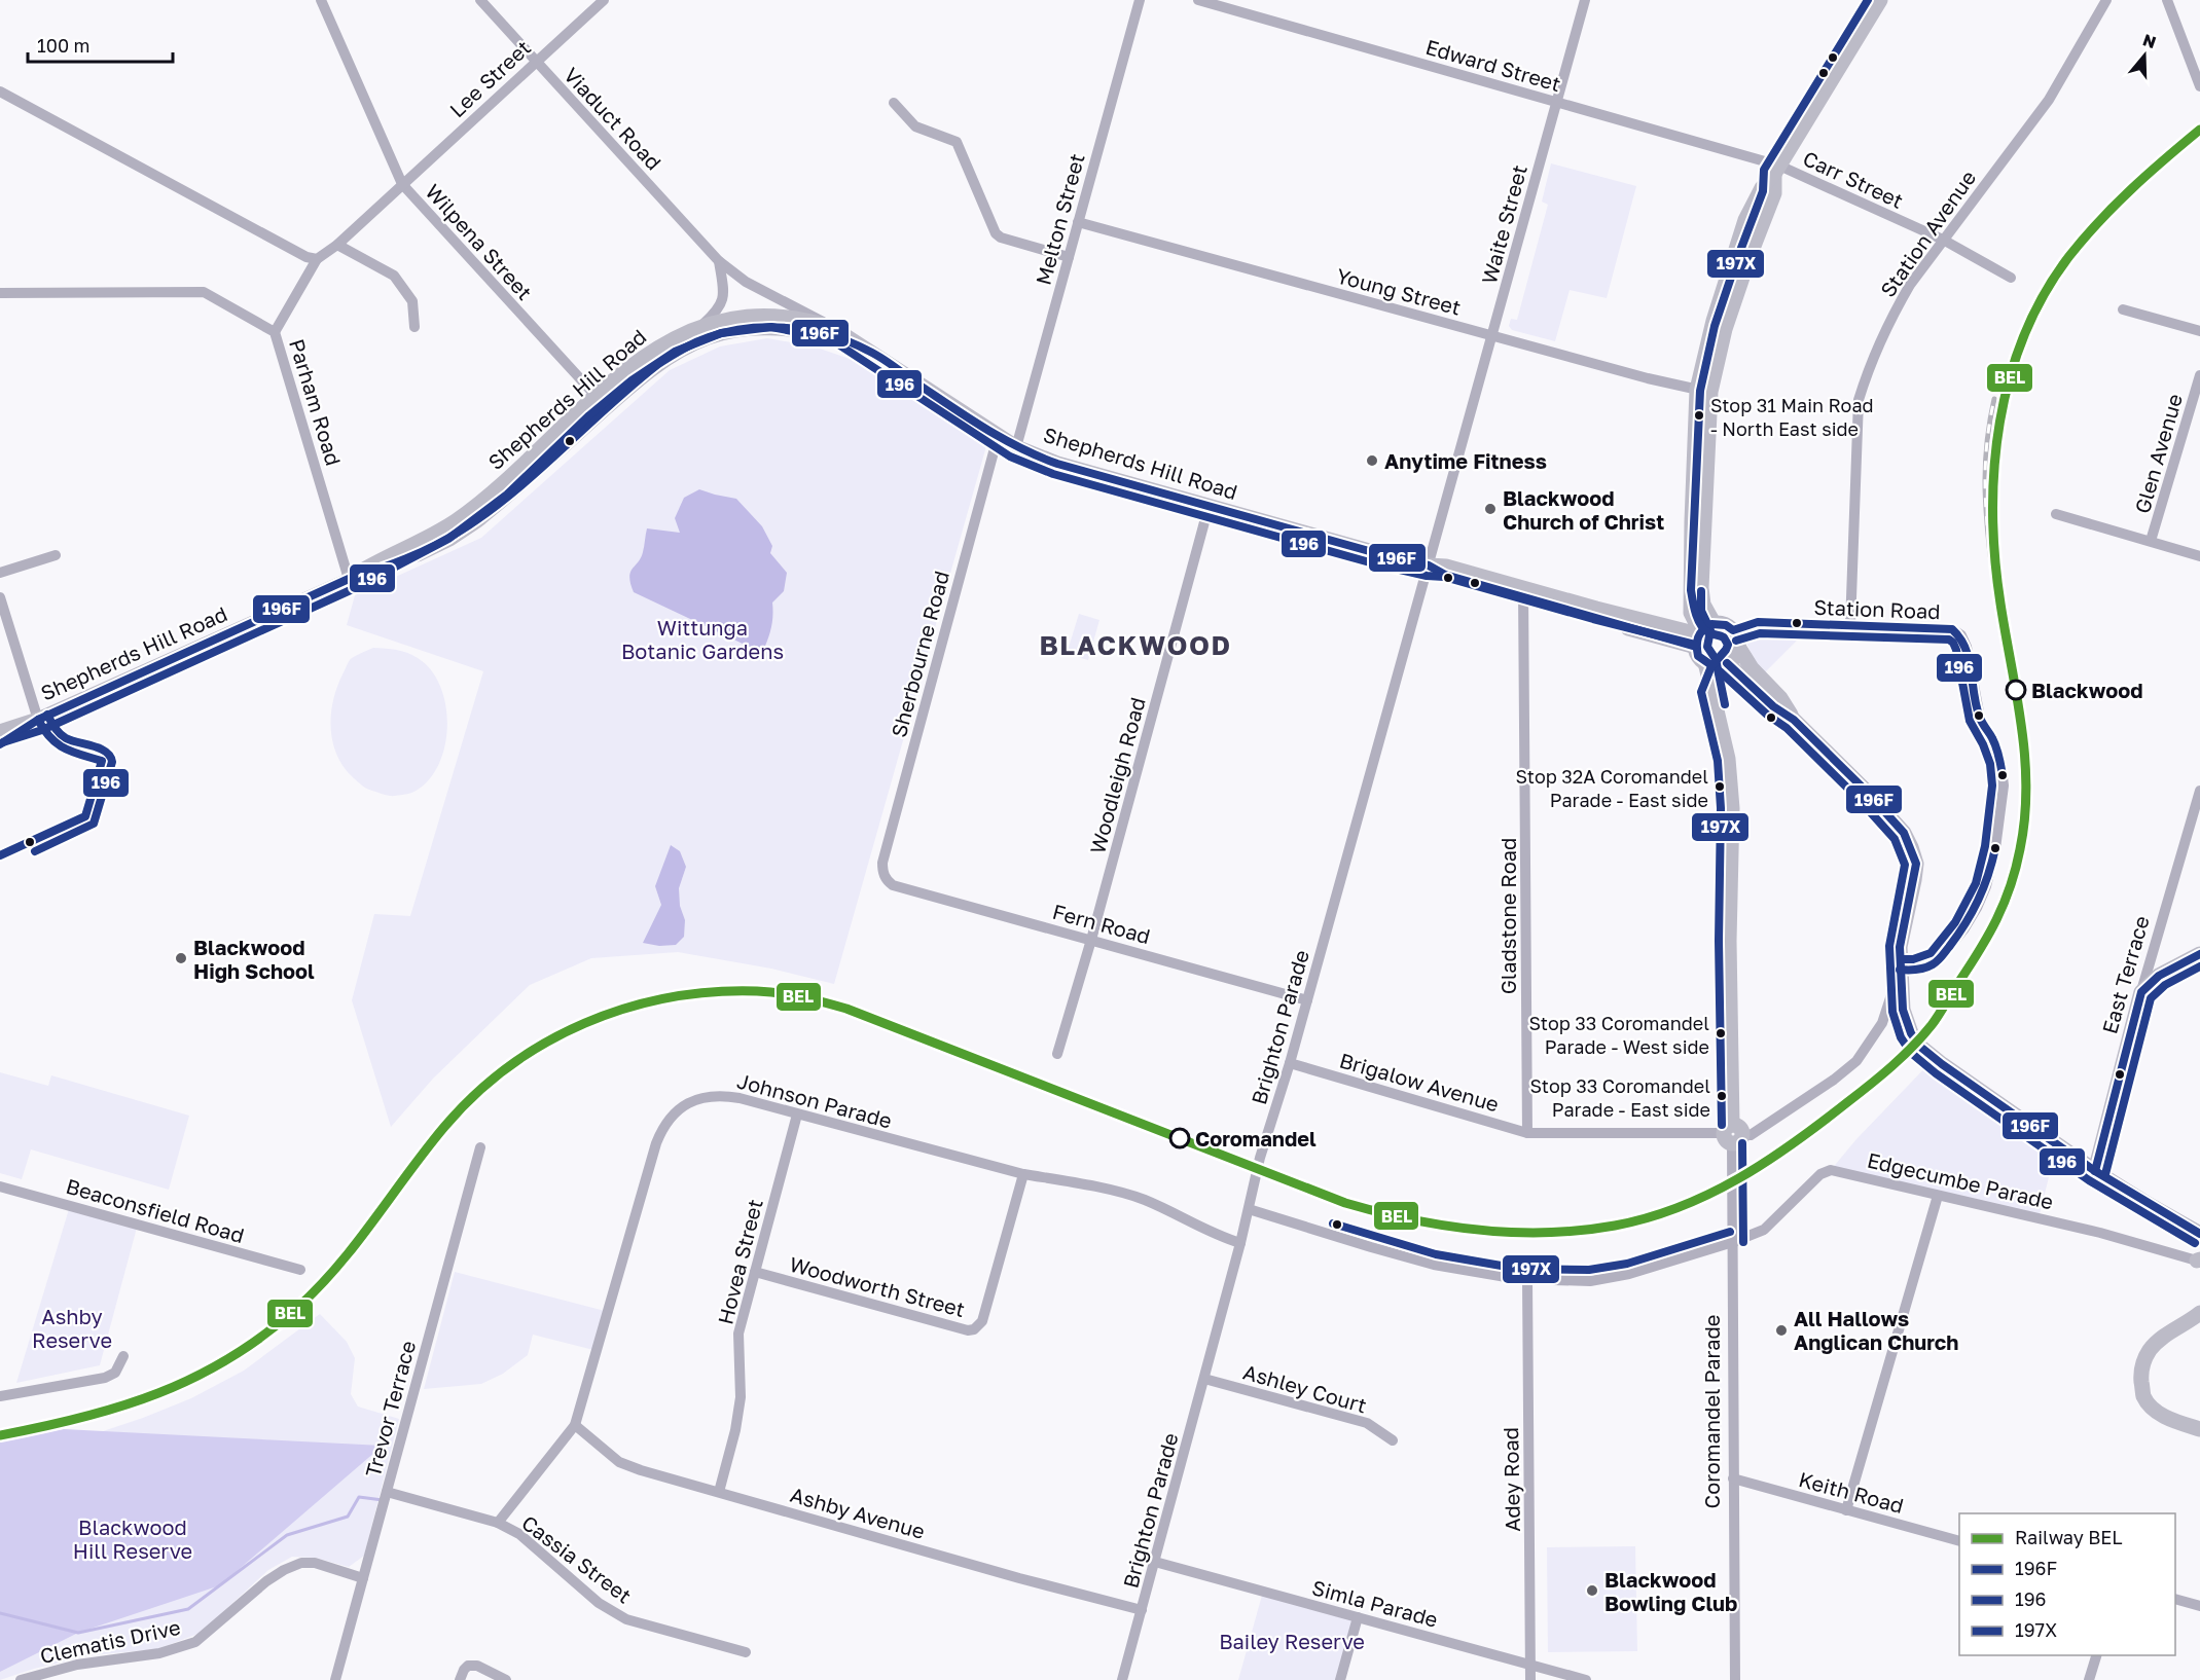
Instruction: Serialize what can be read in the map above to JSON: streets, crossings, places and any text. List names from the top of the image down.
{
  "streets": {
    "main road": ["Shepherds Hill Road", "East Terrace", "Coromandel Parade"],
    "street": [
      "Edward Street",
      "Lee Street",
      "Viaduct Road",
      "Carr Street",
      "Melton Street",
      "Waite Street",
      "Station Avenue",
      "Wilpena Street",
      "Young Street",
      "Parham Road",
      "Glen Avenue",
      "Station Road",
      "Sherbourne Road",
      "Woodleigh Road",
      "Gladstone Road",
      "Fern Road",
      "Brighton Parade",
      "Brigalow Avenue",
      "Johnson Parade",
      "Edgecumbe Parade",
      "Beaconsfield Road",
      "Hovea Street",
      "Woodworth Street",
      "Ashley Court",
      "Trevor Terrace",
      "Adey Road",
      "Keith Road",
      "Ashby Avenue",
      "Cassia Street",
      "Simla Parade",
      "Clematis Drive"
    ]
  },
  "crossings": [
    ["Edward Street", "Carr Street"],
    ["Edward Street", "Waite Street"],
    ["Lee Street", "Viaduct Road"],
    ["Lee Street", "Wilpena Street"],
    ["Viaduct Road", "Shepherds Hill Road"],
    ["Carr Street", "Station Avenue"],
    ["Melton Street", "Young Street"],
    ["Melton Street", "Shepherds Hill Road"],
    ["Waite Street", "Young Street"],
    ["Waite Street", "Shepherds Hill Road"],
    ["Waite Street", "Brighton Parade"],
    ["Station Avenue", "Station Road"],
    ["Wilpena Street", "Shepherds Hill Road"],
    ["Wilpena Street", "Parham Road"],
    ["Shepherds Hill Road", "Parham Road"],
    ["Shepherds Hill Road", "Station Road"],
    ["Shepherds Hill Road", "Sherbourne Road"],
    ["Shepherds Hill Road", "Woodleigh Road"],
    ["Shepherds Hill Road", "Gladstone Road"],
    ["Shepherds Hill Road", "Brighton Parade"],
    ["Shepherds Hill Road", "Coromandel Parade"],
    ["Station Road", "Coromandel Parade"],
    ["Sherbourne Road", "Fern Road"],
    ["Woodleigh Road", "Fern Road"],
    ["Gladstone Road", "Brigalow Avenue"],
    ["Fern Road", "Brighton Parade"],
    ["Brighton Parade", "Brigalow Avenue"],
    ["Brighton Parade", "Johnson Parade"],
    ["Brighton Parade", "Ashley Court"],
    ["Brighton Parade", "Ashby Avenue"],
    ["Brighton Parade", "Simla Parade"],
    ["Brigalow Avenue", "Coromandel Parade"],
    ["Johnson Parade", "Hovea Street"],
    ["Johnson Parade", "Woodworth Street"],
    ["Johnson Parade", "Ashby Avenue"],
    ["Johnson Parade", "Cassia Street"],
    ["Edgecumbe Parade", "Coromandel Parade"],
    ["Hovea Street", "Woodworth Street"],
    ["Hovea Street", "Ashby Avenue"],
    ["Trevor Terrace", "Cassia Street"],
    ["Trevor Terrace", "Clematis Drive"],
    ["Coromandel Parade", "Keith Road"],
    ["Adey Road", "Simla Parade"]
  ],
  "districts": ["BLACKWOOD"],
  "parks": [
    "Wittunga Botanic Gardens",
    "Ashby Reserve",
    "Blackwood Hill Reserve",
    "Bailey Reserve"
  ],
  "places": [
    "Stop 31 Main Road - North East side",
    "Anytime Fitness",
    "Blackwood Church of Christ",
    "Blackwood",
    "Stop 32A Coromandel Parade - East side",
    "Blackwood High School",
    "Stop 33 Coromandel Parade - West side",
    "Stop 33 Coromandel Parade - East side",
    "Coromandel",
    "All Hallows Anglican Church",
    "Blackwood Bowling Club"
  ],
  "lines": [
    "transit line 197X",
    "rail line BEL",
    "transit line 196F",
    "transit line 196"
  ],
  "legend": [
    "Railway BEL",
    "196F",
    "196",
    "197X"
  ],
  "scale_bar": "100 m",
  "north": "top"
}
